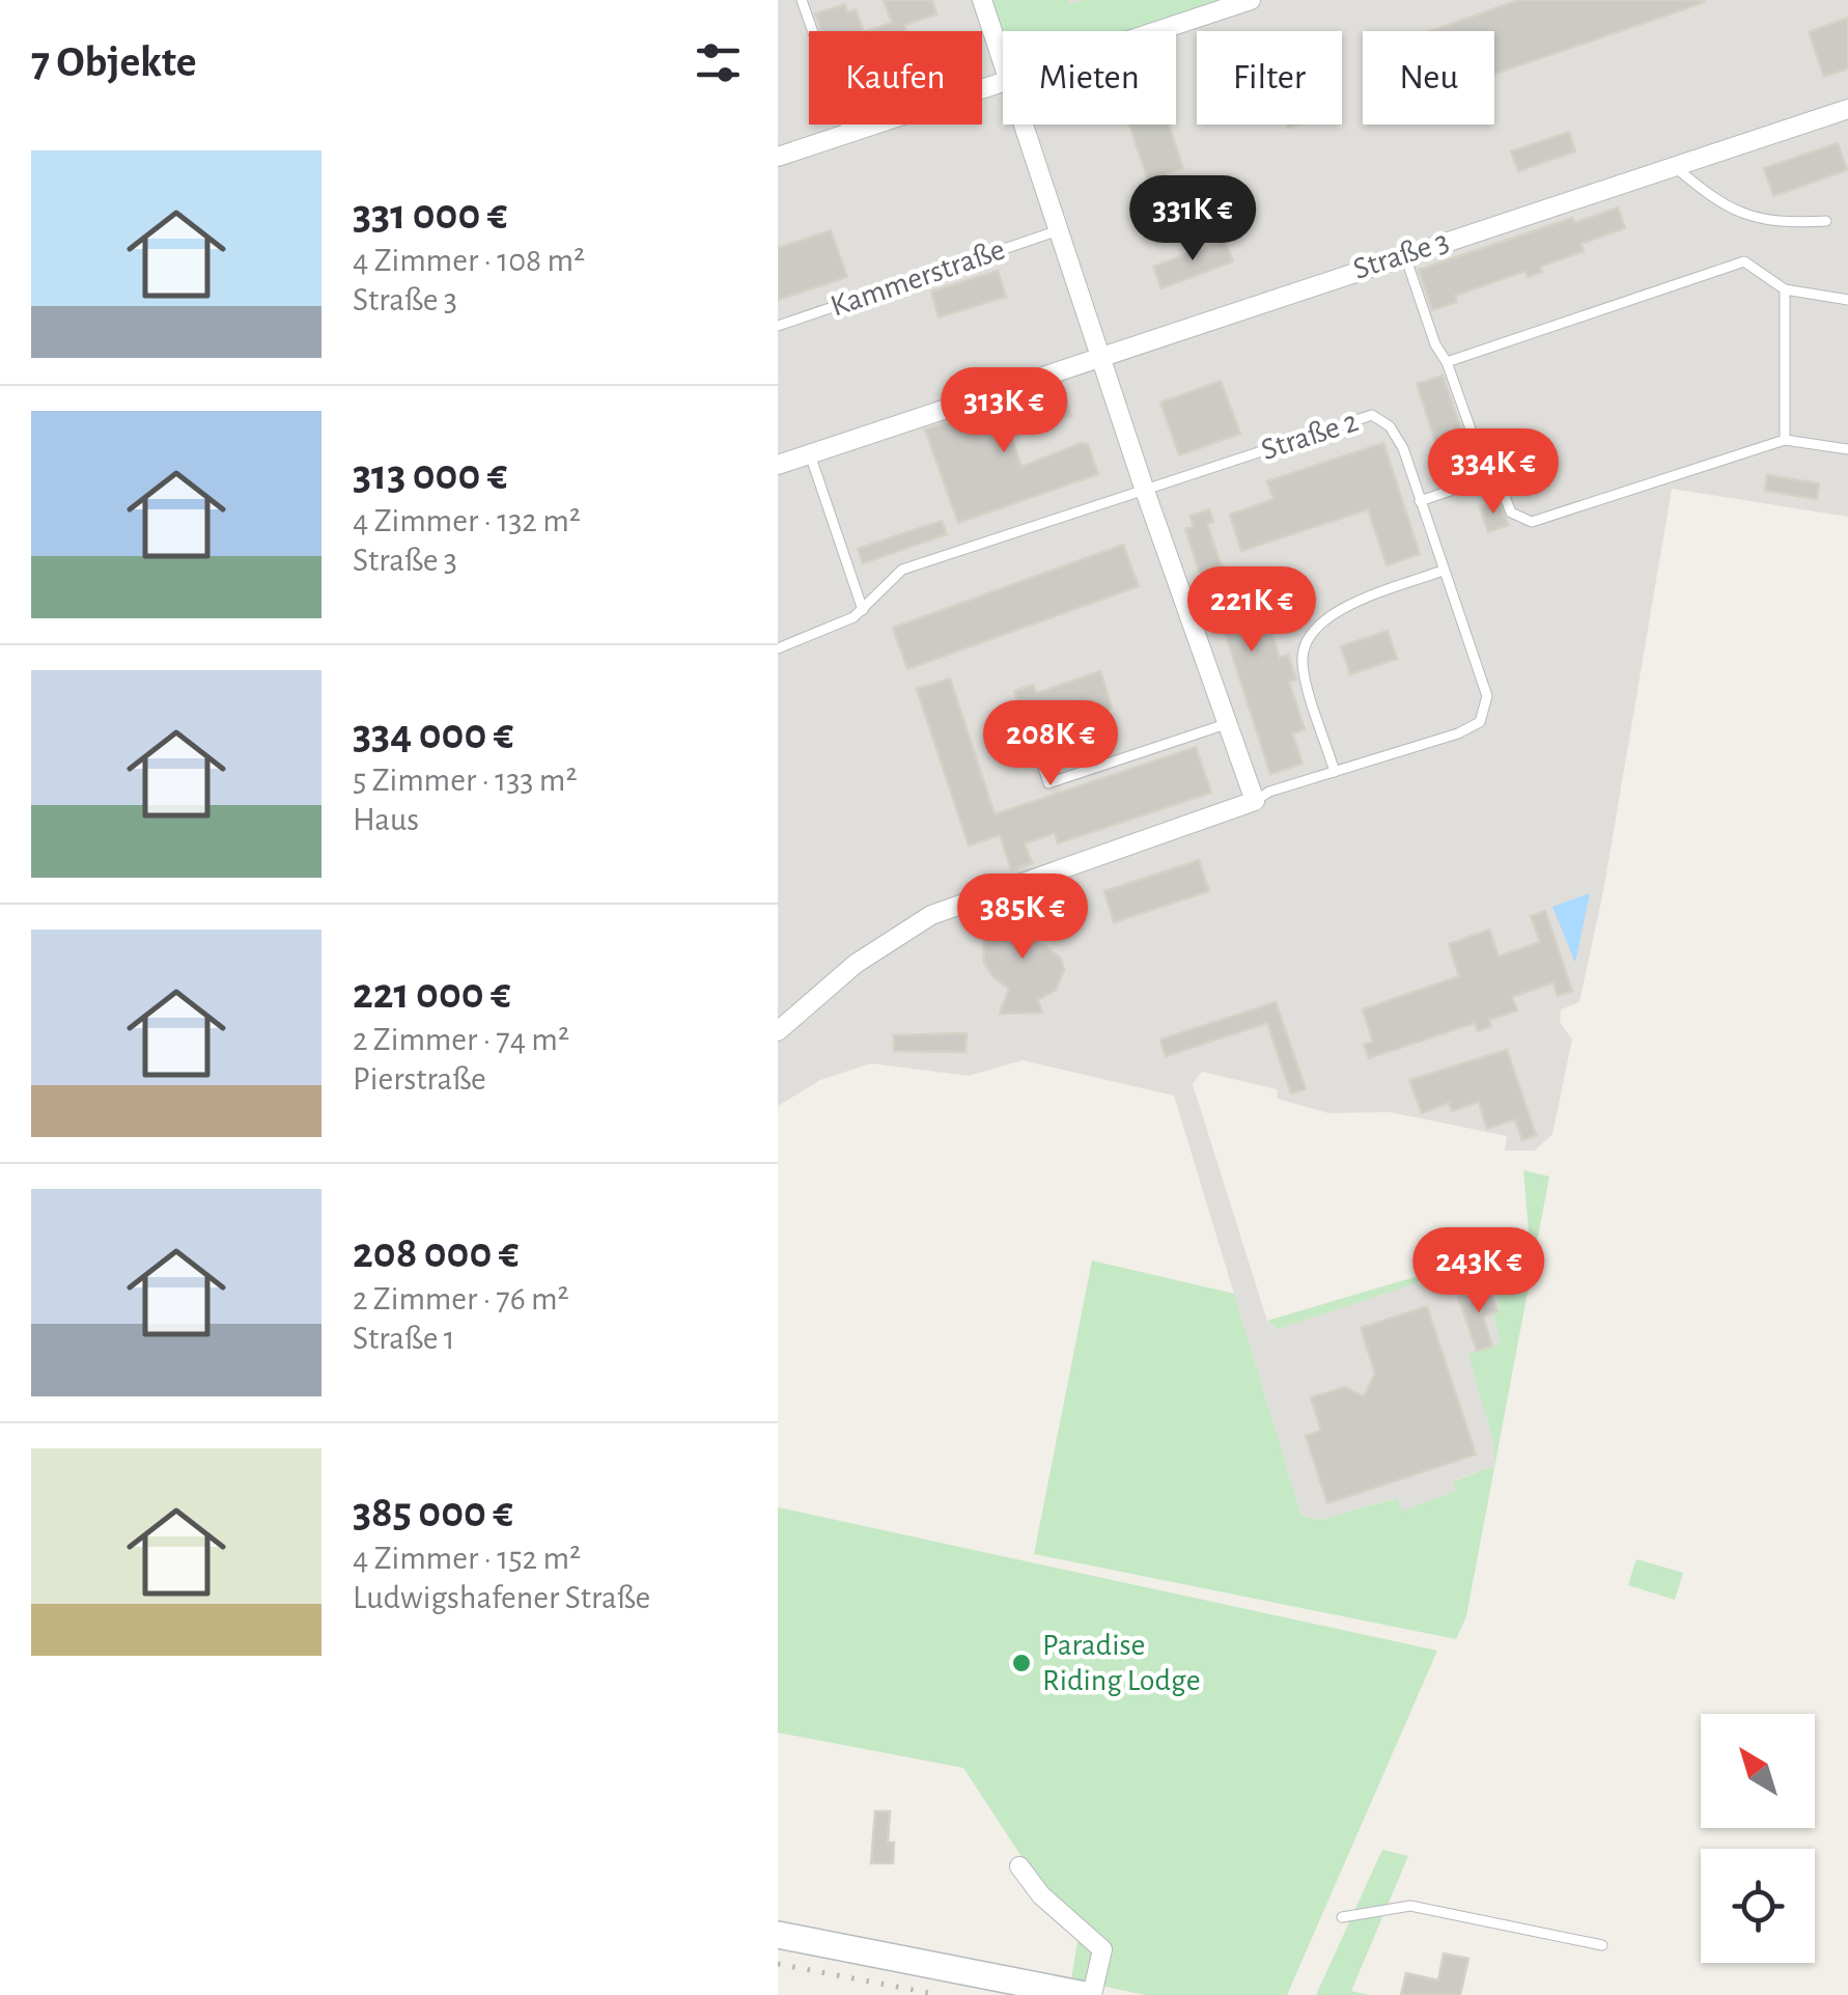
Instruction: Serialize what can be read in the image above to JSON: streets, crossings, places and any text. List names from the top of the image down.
{
  "streets": {
    "street": ["Straße 3"],
    "lane": ["Kammerstraße", "Straße 2"]
  },
  "places": ["Paradise Riding Lodge"],
  "north": "top left",
  "page": {
    "heading": "7 Objekte",
    "chip": [
      "Kaufen",
      "Mieten",
      "Filter",
      "Neu"
    ],
    "list": [
      {
        "name": "331 000 €",
        "note": "4 Zimmer · 108 m² · Straße 3"
      },
      {
        "name": "313 000 €",
        "note": "4 Zimmer · 132 m² · Straße 3"
      },
      {
        "name": "334 000 €",
        "note": "5 Zimmer · 133 m² · Haus"
      },
      {
        "name": "221 000 €",
        "note": "2 Zimmer · 74 m² · Pierstraße"
      },
      {
        "name": "208 000 €",
        "note": "2 Zimmer · 76 m² · Straße 1"
      },
      {
        "name": "385 000 €",
        "note": "4 Zimmer · 152 m² · Ludwigshafener Straße"
      }
    ],
    "price": [
      "331K €",
      "313K €",
      "334K €",
      "221K €",
      "208K €",
      "385K €",
      "243K €"
    ]
  }
}
